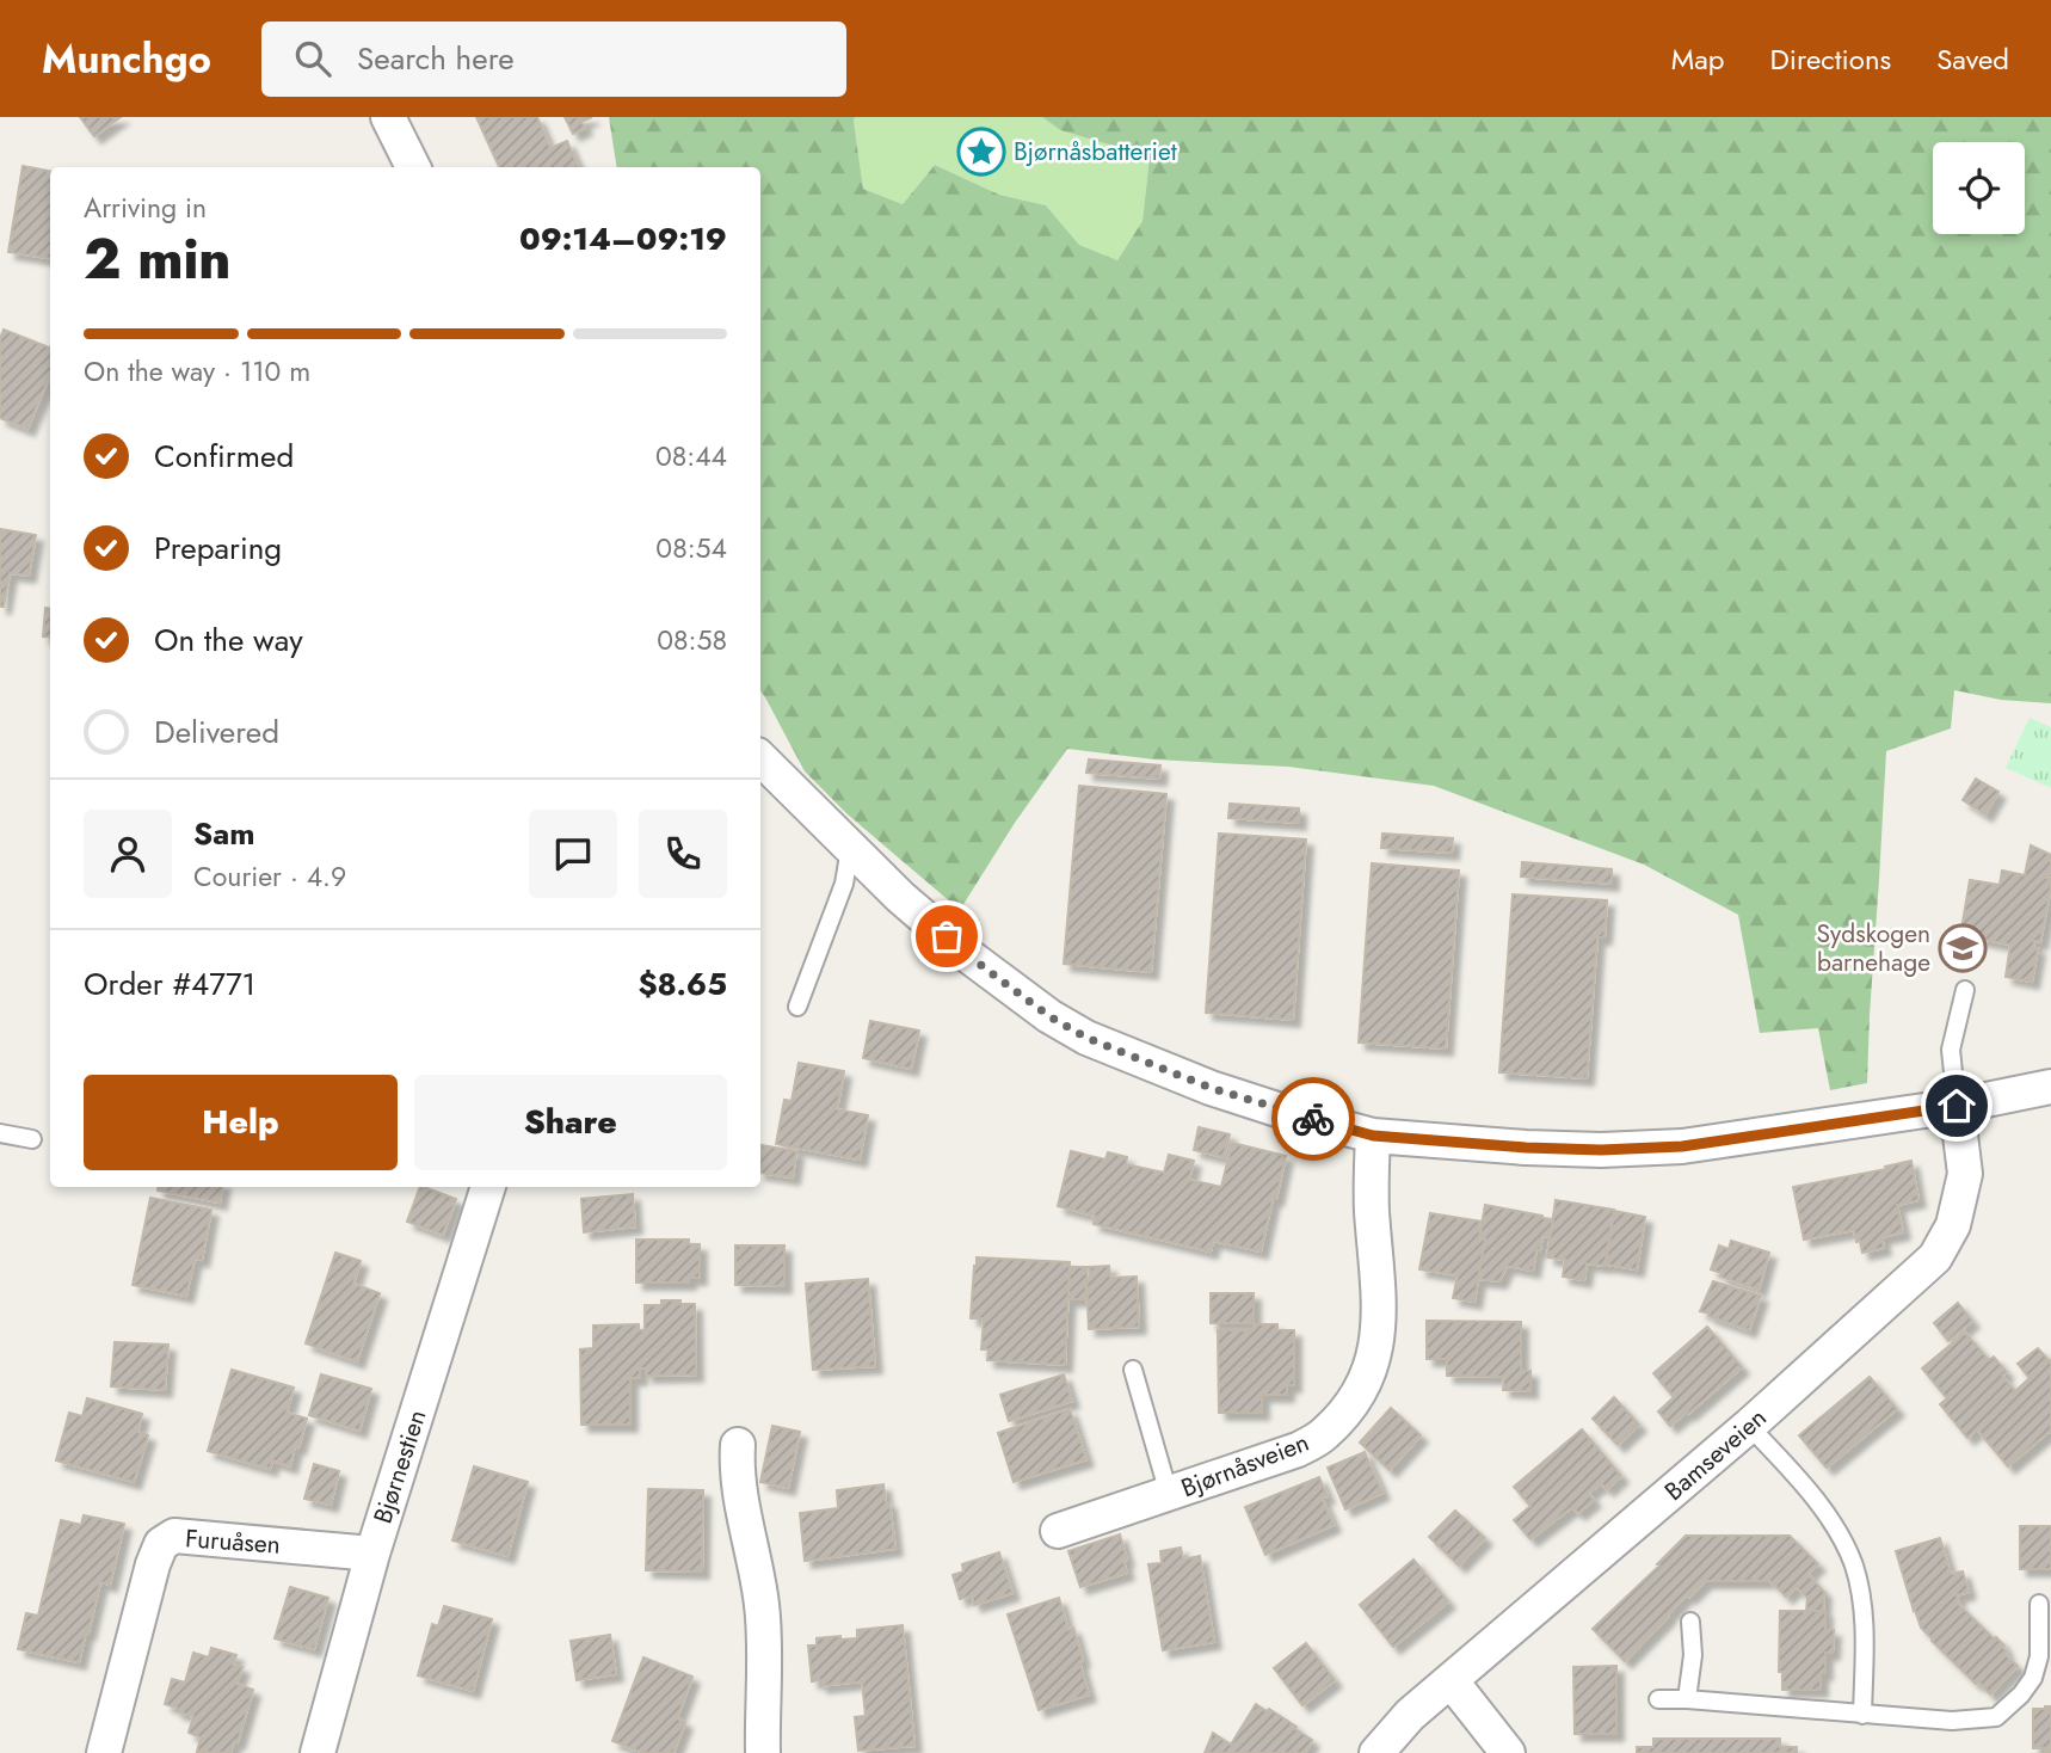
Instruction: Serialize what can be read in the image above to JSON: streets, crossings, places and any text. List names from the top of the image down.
{
  "streets": {
    "street": [
      "Bamseveien",
      "Bjørnåsveien",
      "Bjørnestien",
      "Furuåsen"
    ]
  },
  "crossings": [
    ["Bjørnestien", "Furuåsen"]
  ],
  "places": {
    "place": ["Bjørnåsbatteriet"],
    "school or university": ["Sydskogen barnehage"]
  },
  "page": {
    "header": "Munchgo",
    "search": "Search here",
    "nav": ["Map", "Directions", "Saved"],
    "heading": ["2 min", "Arriving in", "09:14–09:19"],
    "panel": [
      "Sam",
      "Courier · 4.9",
      "Order #4771",
      "$8.65"
    ],
    "bar": "On the way · 110 m",
    "list": [
      ["Confirmed", "08:44"],
      ["Preparing", "08:54"],
      ["On the way", "08:58"],
      "Delivered"
    ],
    "buttons": ["Help", "Share"]
  }
}
